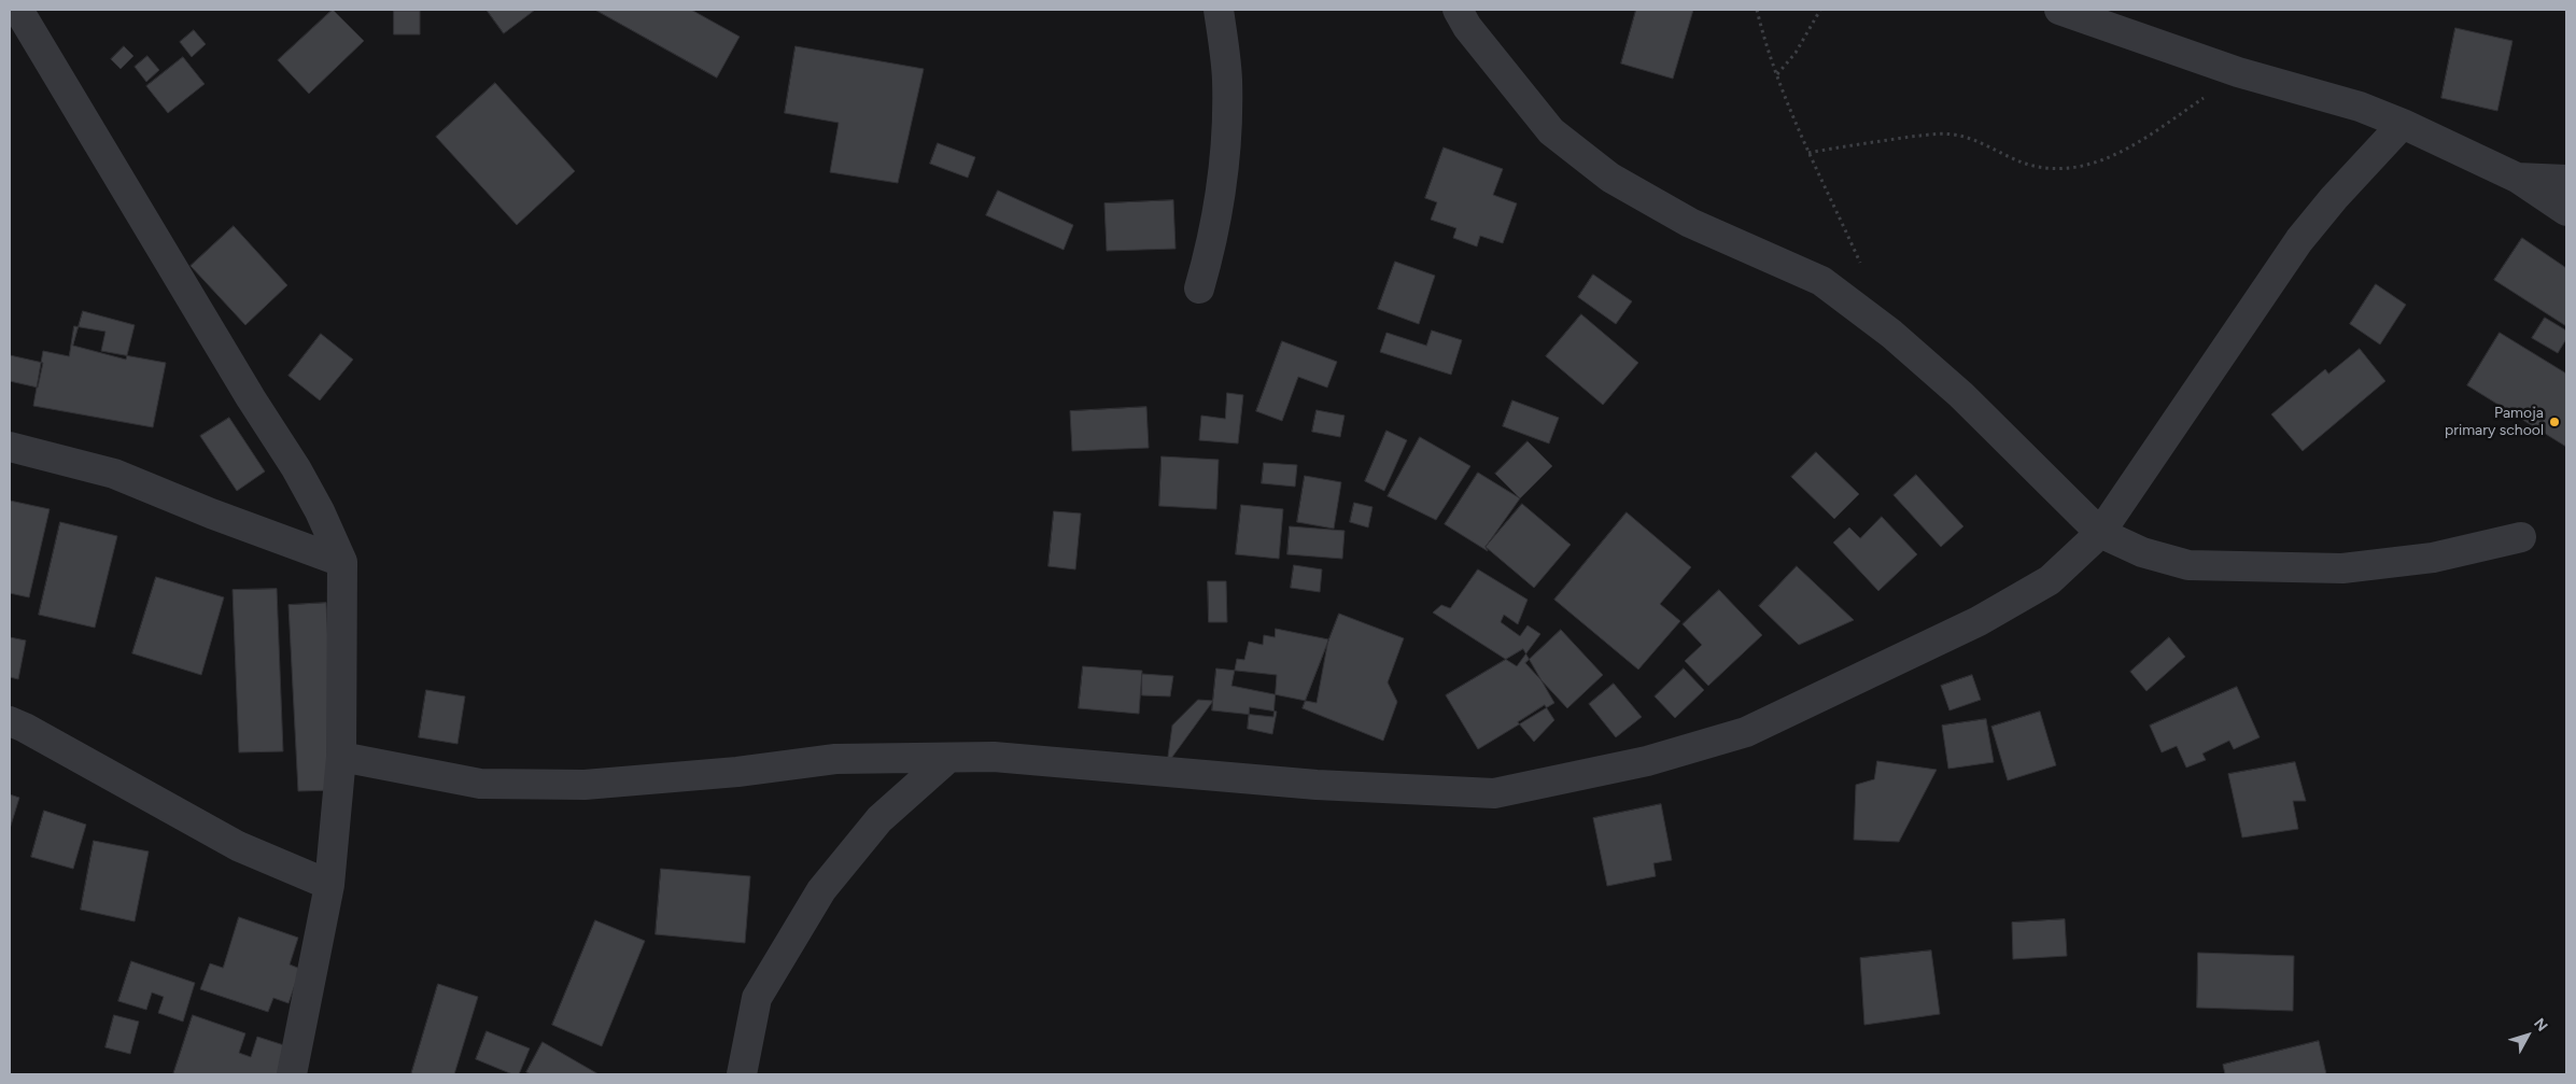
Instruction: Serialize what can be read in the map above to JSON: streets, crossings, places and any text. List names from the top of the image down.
{
  "places": ["Pamoja primary school"],
  "north": "top right"
}
